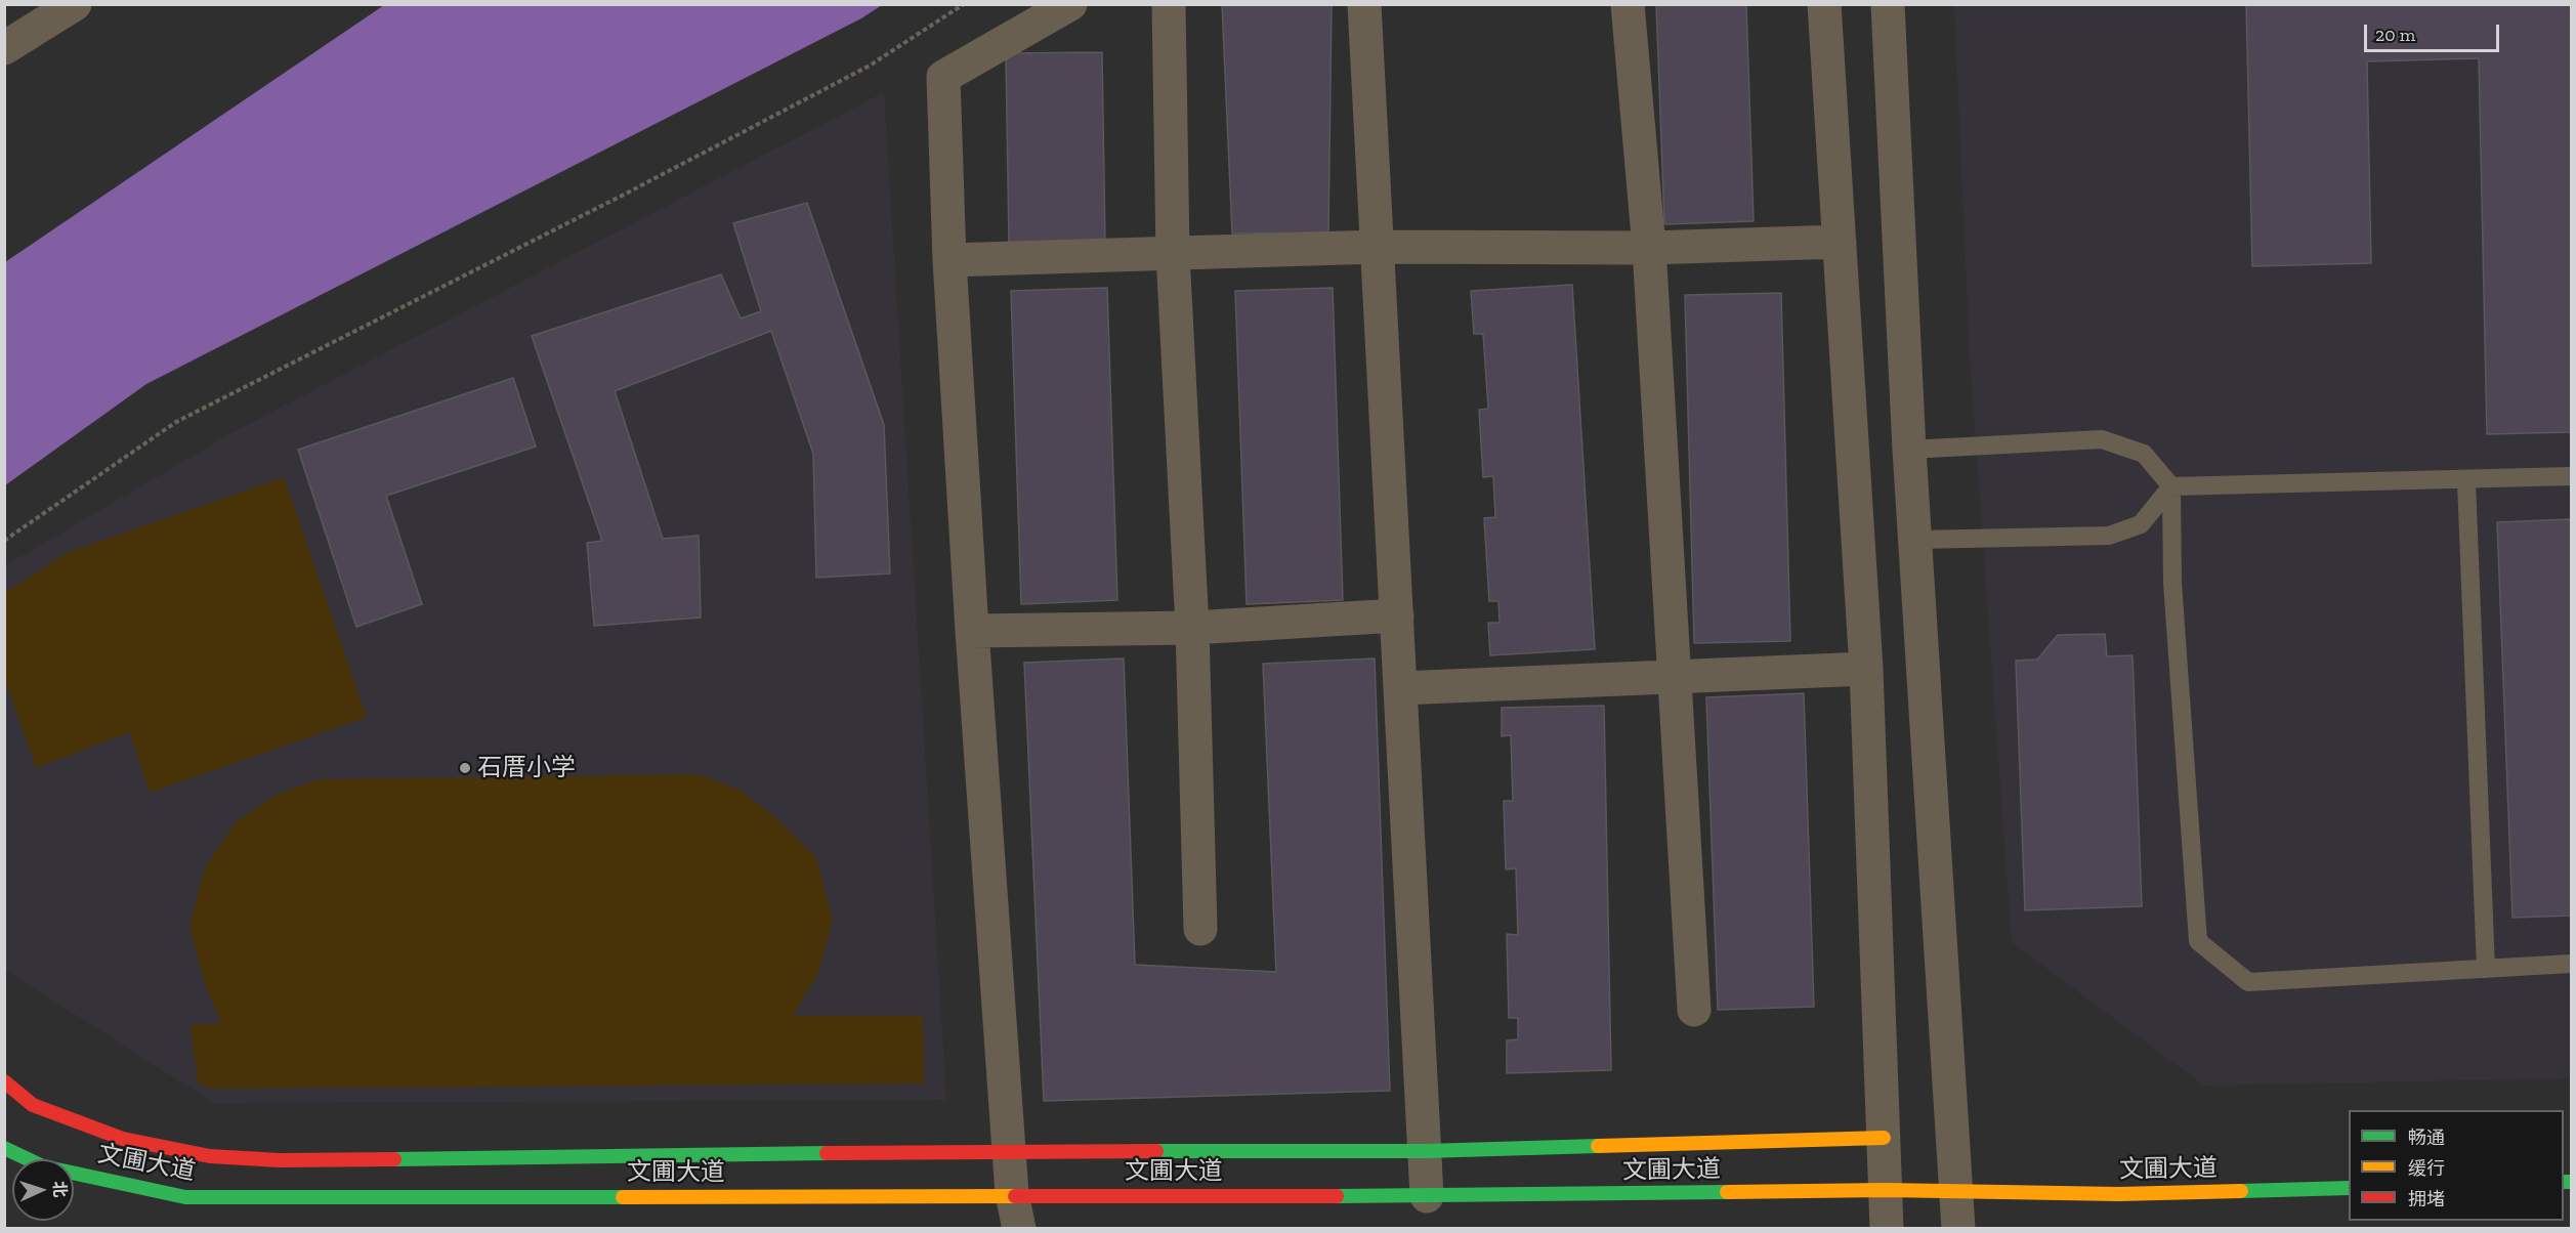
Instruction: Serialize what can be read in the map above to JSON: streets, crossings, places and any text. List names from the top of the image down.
{
  "streets": {
    "main road": ["文圃大道"]
  },
  "places": ["石厝小学"],
  "legend": ["畅通", "缓行", "拥堵"],
  "scale_bar": "20 m",
  "north": "right"
}
